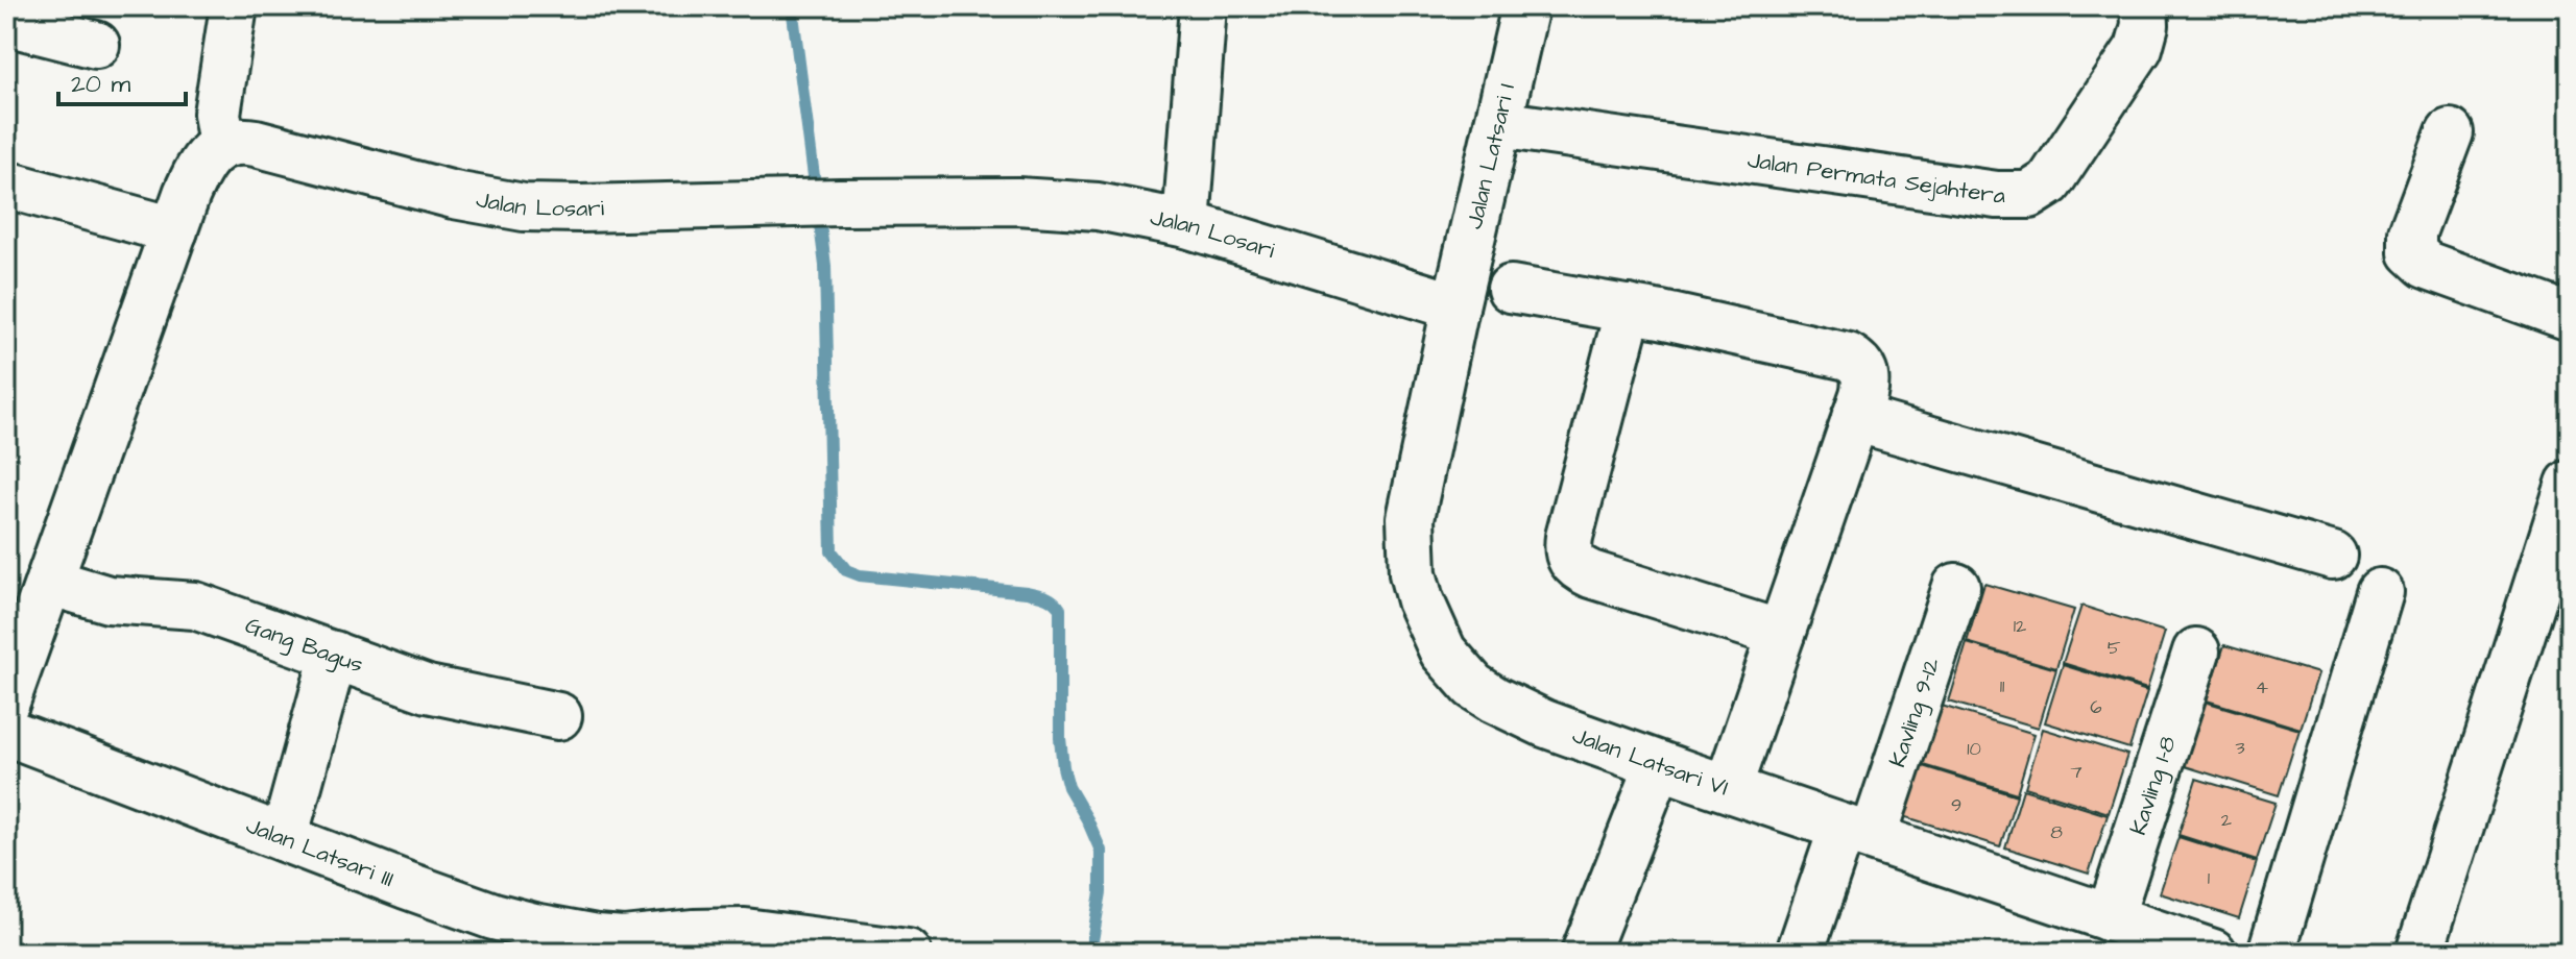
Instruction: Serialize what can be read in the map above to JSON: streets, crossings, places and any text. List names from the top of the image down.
{
  "streets": {
    "street": [
      "Jalan Latsari I",
      "Jalan Permata Sejahtera",
      "Jalan Losari",
      "Gang Bagus",
      "Kavling 9-12",
      "Jalan Latsari VI",
      "Kavling 1-8",
      "Jalan Latsari III"
    ]
  },
  "crossings": [
    ["Jalan Latsari I", "Jalan Permata Sejahtera"],
    ["Jalan Latsari I", "Jalan Losari"],
    ["Jalan Latsari I", "Jalan Latsari VI"],
    ["Jalan Losari", "Jalan Latsari VI"],
    ["Kavling 9-12", "Jalan Latsari VI"],
    ["Jalan Latsari VI", "Kavling 1-8"]
  ],
  "house_numbers": [
    "12",
    "5",
    "11",
    "4",
    "6",
    "3",
    "10",
    "7",
    "9",
    "2",
    "8",
    "1"
  ],
  "scale_bar": "20 m"
}
